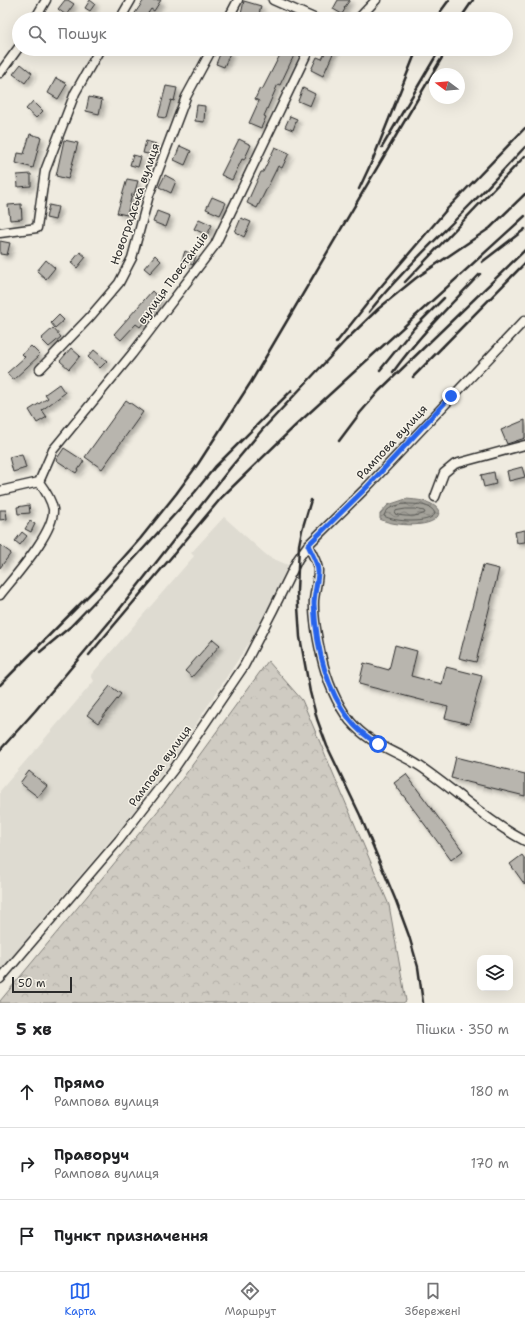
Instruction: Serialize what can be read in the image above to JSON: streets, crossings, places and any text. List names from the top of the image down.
{
  "streets": {
    "street": ["Новоградська вулиця", "вулиця Повстанців", "Рампова вулиця"]
  },
  "scale_bar": "50 m",
  "north": "left",
  "page": {
    "search": "Пошук",
    "scale": "50 m",
    "heading": ["5 хв", "Пішки · 350 m"],
    "list": [
      ["Прямо", "Рампова вулиця", "180 m"],
      ["Праворуч", "Рампова вулиця", "170 m"],
      "Пункт призначення"
    ],
    "nav": ["Карта", "Маршрут", "Збережені"]
  }
}
